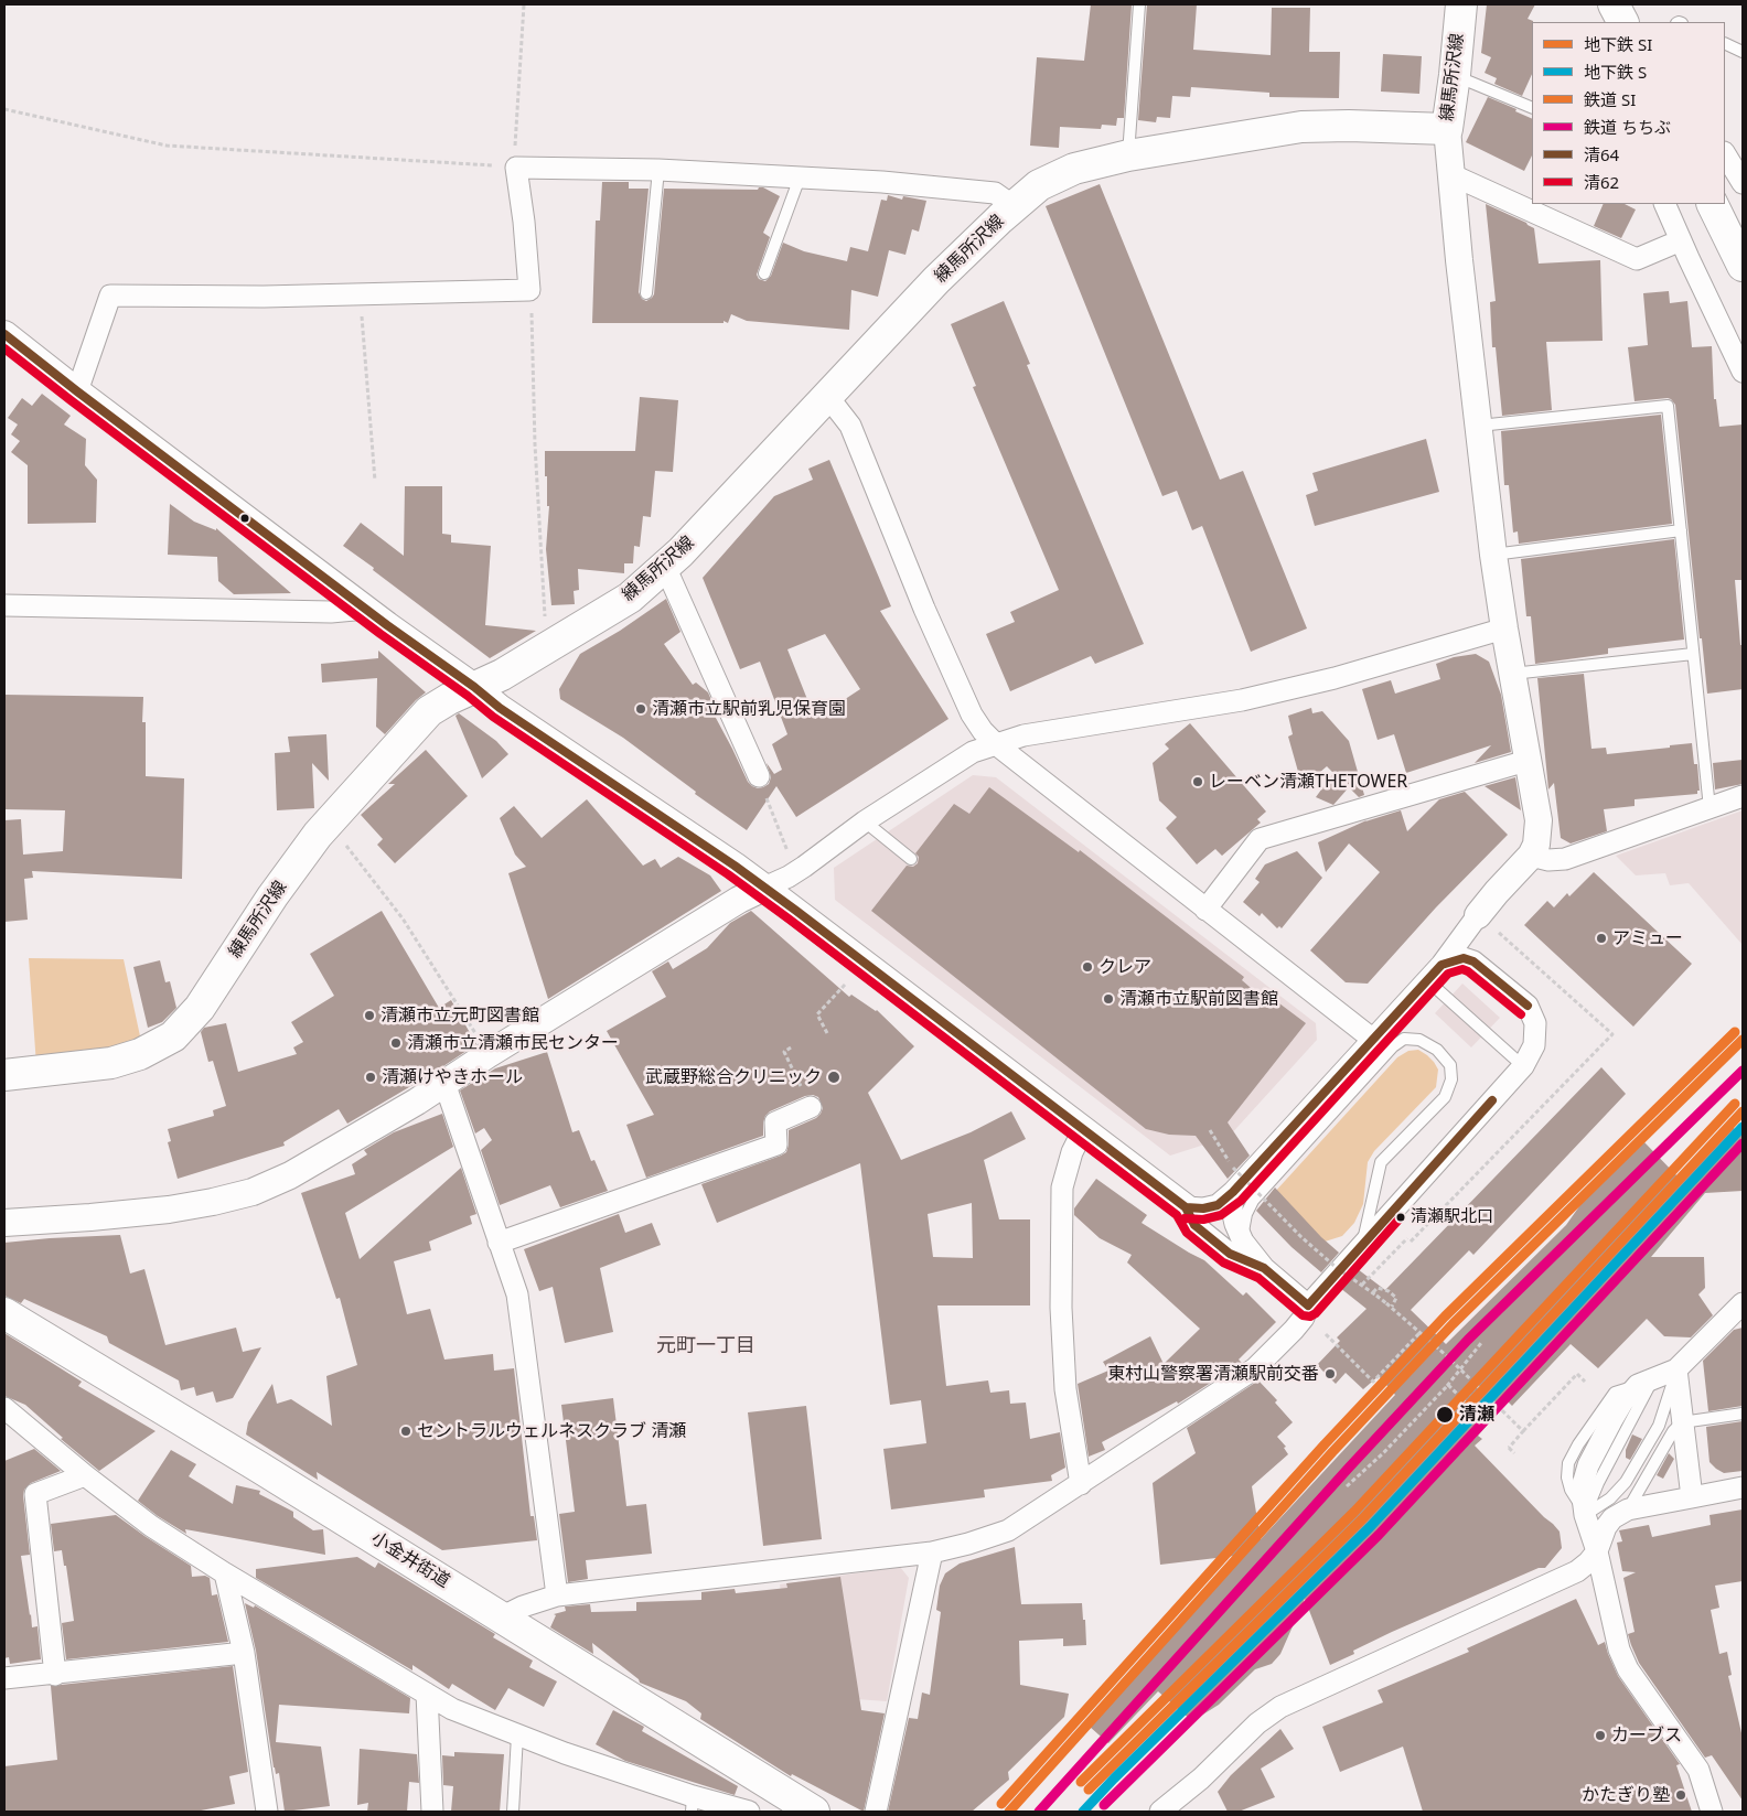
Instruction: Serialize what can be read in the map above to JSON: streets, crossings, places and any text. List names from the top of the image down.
{
  "streets": {
    "main road": ["練馬所沢線", "小金井街道"]
  },
  "districts": ["元町一丁目"],
  "places": [
    "清瀬市立駅前乳児保育園",
    "レーベン清瀬THETOWER",
    "アミュー",
    "クレア",
    "清瀬市立駅前図書館",
    "清瀬市立元町図書館",
    "清瀬市立清瀬市民センター",
    "清瀬けやきホール",
    "武蔵野総合クリニック",
    "清瀬駅北口",
    "東村山警察署清瀬駅前交番",
    "清瀬",
    "セントラルウェルネスクラブ 清瀬",
    "カーブス",
    "かたぎり塾"
  ],
  "lines": [
    "transit line 清64",
    "transit line 清62",
    "rail line SI",
    "metro line SI",
    "rail line ちちぶ",
    "metro line S"
  ],
  "legend": [
    "地下鉄 SI",
    "地下鉄 S",
    "鉄道 SI",
    "鉄道 ちちぶ",
    "清64",
    "清62"
  ]
}
